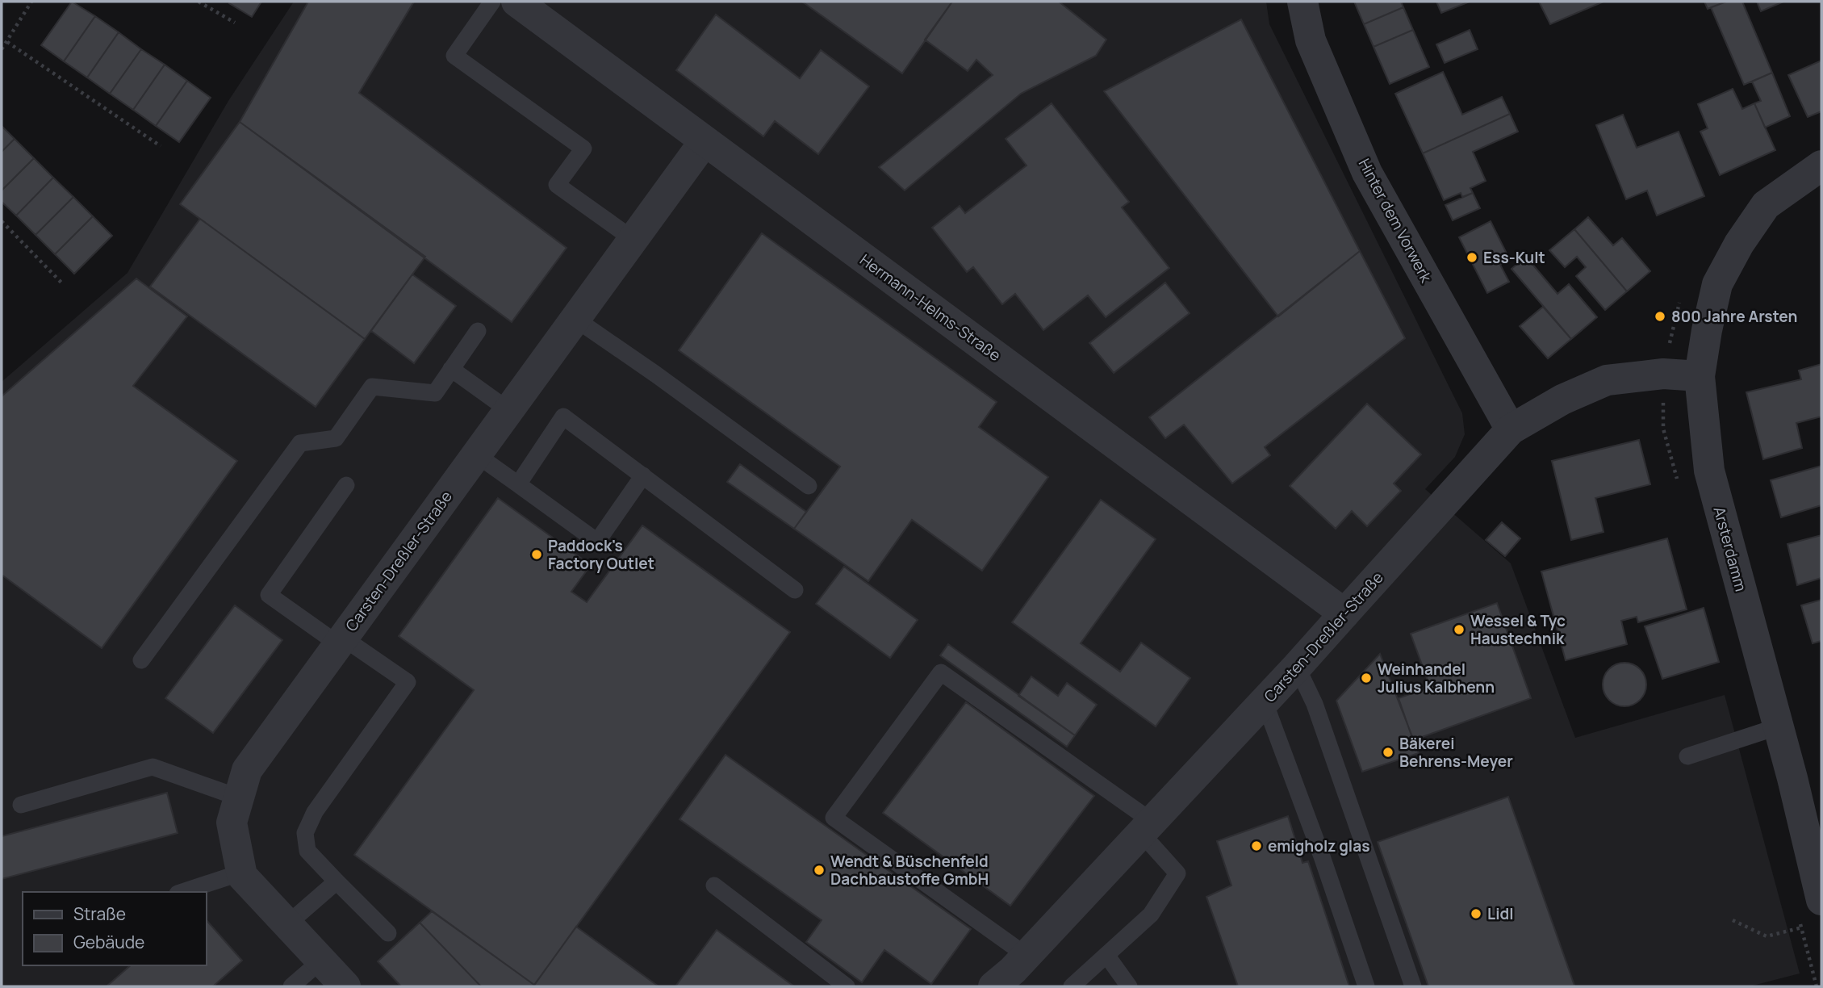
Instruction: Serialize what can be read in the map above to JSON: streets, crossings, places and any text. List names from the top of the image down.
{
  "streets": {
    "street": [
      "Hinter dem Vorwerk",
      "Hermann-Helms-Straße",
      "Arsterdamm",
      "Carsten-Dreßler-Straße"
    ]
  },
  "crossings": [
    ["Hinter dem Vorwerk", "Carsten-Dreßler-Straße"],
    ["Hermann-Helms-Straße", "Carsten-Dreßler-Straße"],
    ["Arsterdamm", "Carsten-Dreßler-Straße"]
  ],
  "places": [
    "Ess-Kult",
    "800 Jahre Arsten",
    "Paddock's Factory Outlet",
    "Wessel & Tyc Haustechnik",
    "Weinhandel Julius Kalbhenn",
    "Bäkerei Behrens-Meyer",
    "emigholz glas",
    "Wendt & Büschenfeld Dachbaustoffe GmbH",
    "Lidl"
  ],
  "legend": ["Straße", "Gebäude"]
}
